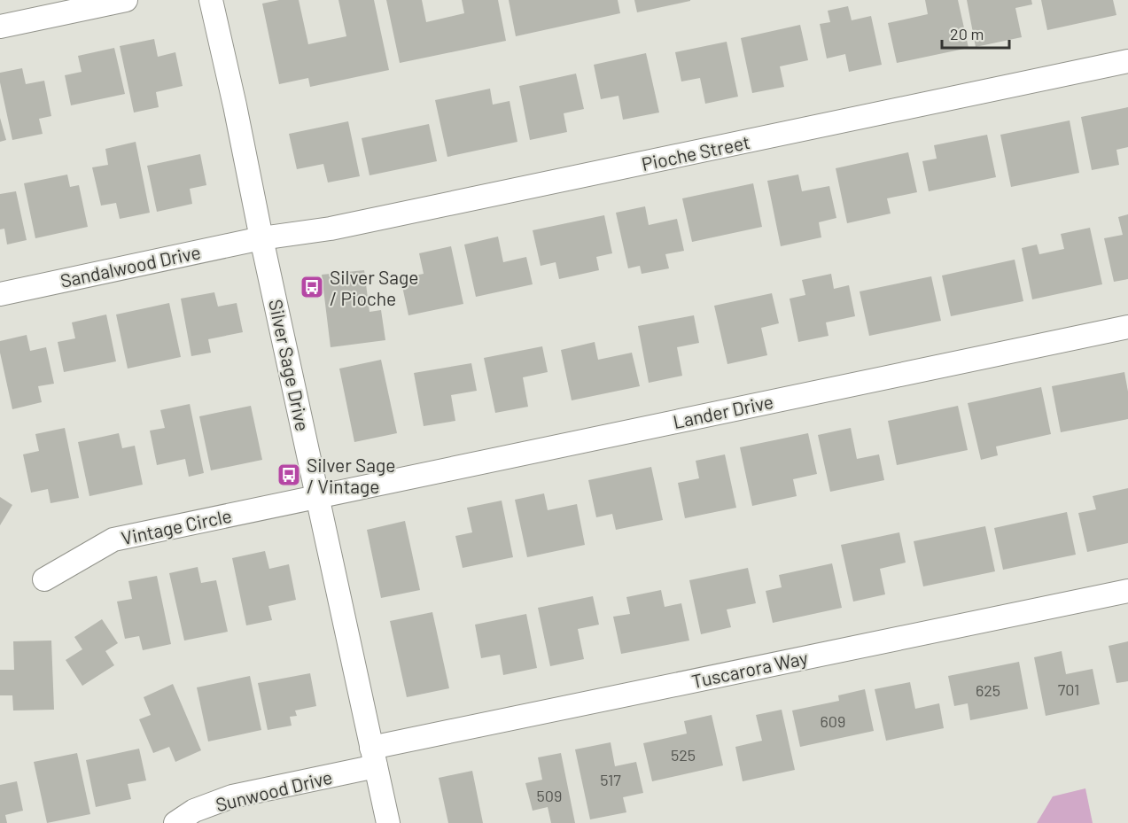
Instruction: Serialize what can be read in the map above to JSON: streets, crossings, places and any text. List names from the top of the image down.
{
  "streets": {
    "street": [
      "Pioche Street",
      "Sandalwood Drive",
      "Silver Sage Drive",
      "Lander Drive",
      "Vintage Circle",
      "Tuscarora Way",
      "Sunwood Drive"
    ]
  },
  "crossings": [
    ["Pioche Street", "Sandalwood Drive"],
    ["Pioche Street", "Silver Sage Drive"],
    ["Sandalwood Drive", "Silver Sage Drive"],
    ["Silver Sage Drive", "Lander Drive"],
    ["Silver Sage Drive", "Vintage Circle"],
    ["Silver Sage Drive", "Tuscarora Way"],
    ["Silver Sage Drive", "Sunwood Drive"],
    ["Lander Drive", "Vintage Circle"],
    ["Tuscarora Way", "Sunwood Drive"]
  ],
  "places": {
    "bus stop": ["Silver Sage / Pioche", "Silver Sage / Vintage"]
  },
  "house_numbers": [
    "701",
    "625",
    "609",
    "525",
    "517",
    "509"
  ],
  "scale_bar": "20 m"
}
